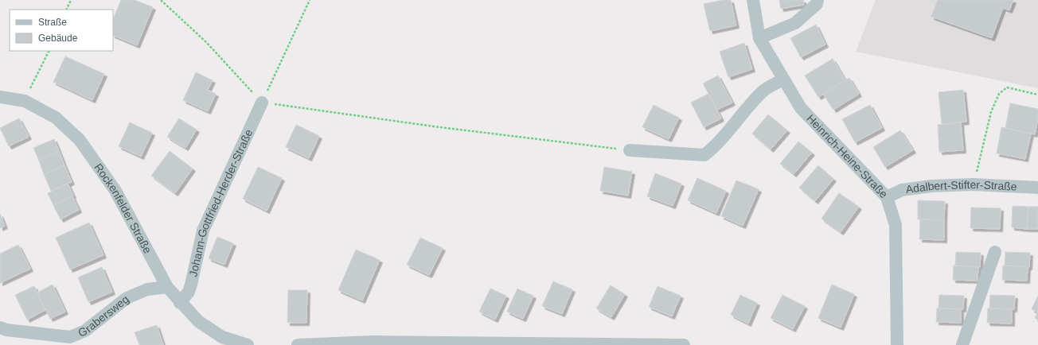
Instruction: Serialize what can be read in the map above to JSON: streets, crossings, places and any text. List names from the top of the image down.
{
  "streets": {
    "street": [
      "Heinrich-Heine-Straße",
      "Adalbert-Stifter-Straße",
      "Johann-Gottfried-Herder-Straße",
      "Rockenfelder Straße",
      "Grabersweg"
    ]
  },
  "crossings": [
    ["Heinrich-Heine-Straße", "Adalbert-Stifter-Straße"],
    ["Johann-Gottfried-Herder-Straße", "Rockenfelder Straße"],
    ["Rockenfelder Straße", "Grabersweg"]
  ],
  "legend": ["Straße", "Gebäude"]
}
